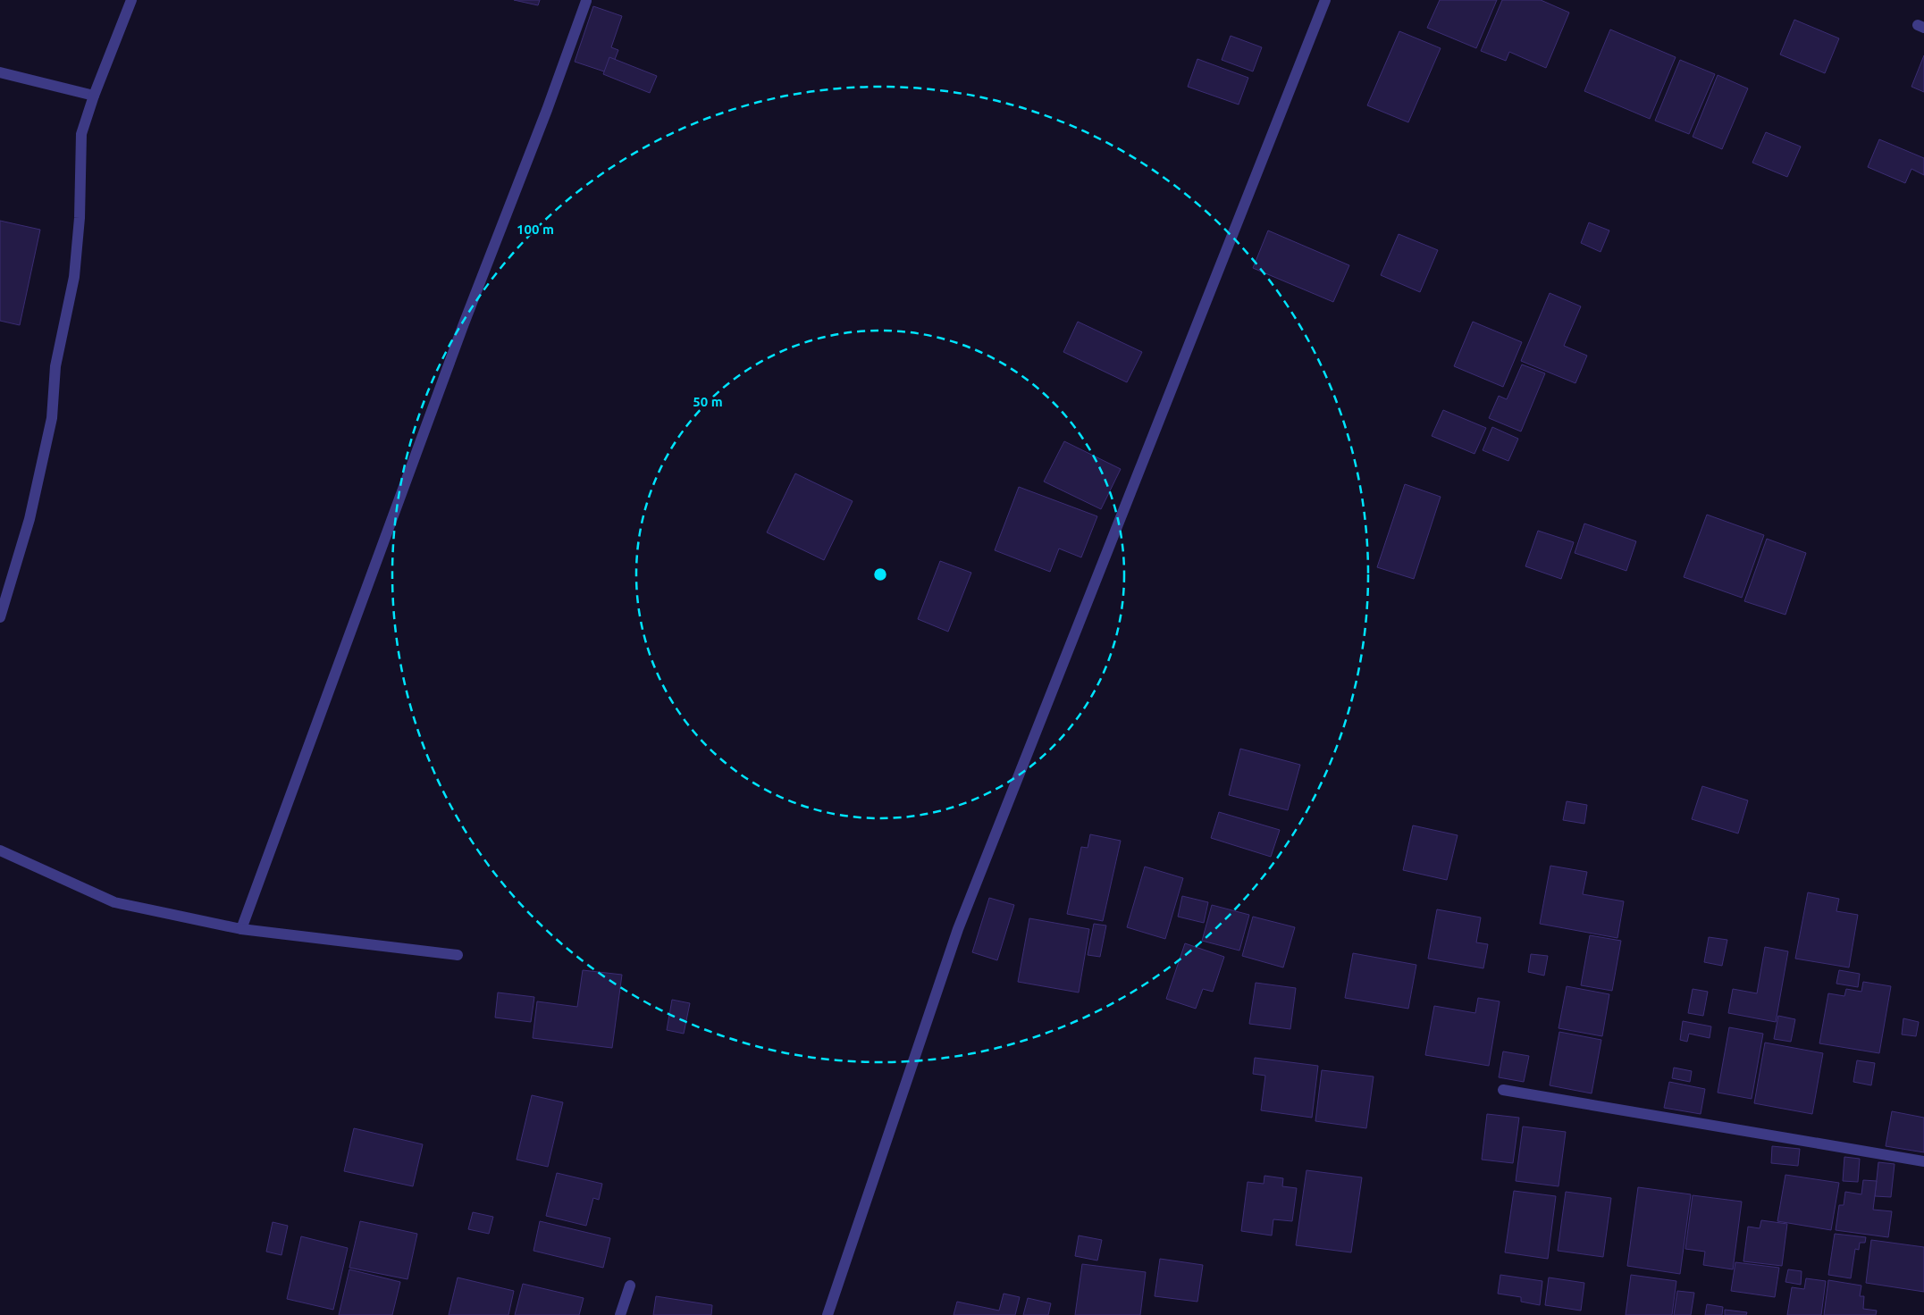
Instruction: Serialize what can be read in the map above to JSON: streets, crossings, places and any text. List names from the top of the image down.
{
  "rings": ["100 m", "50 m"]
}
